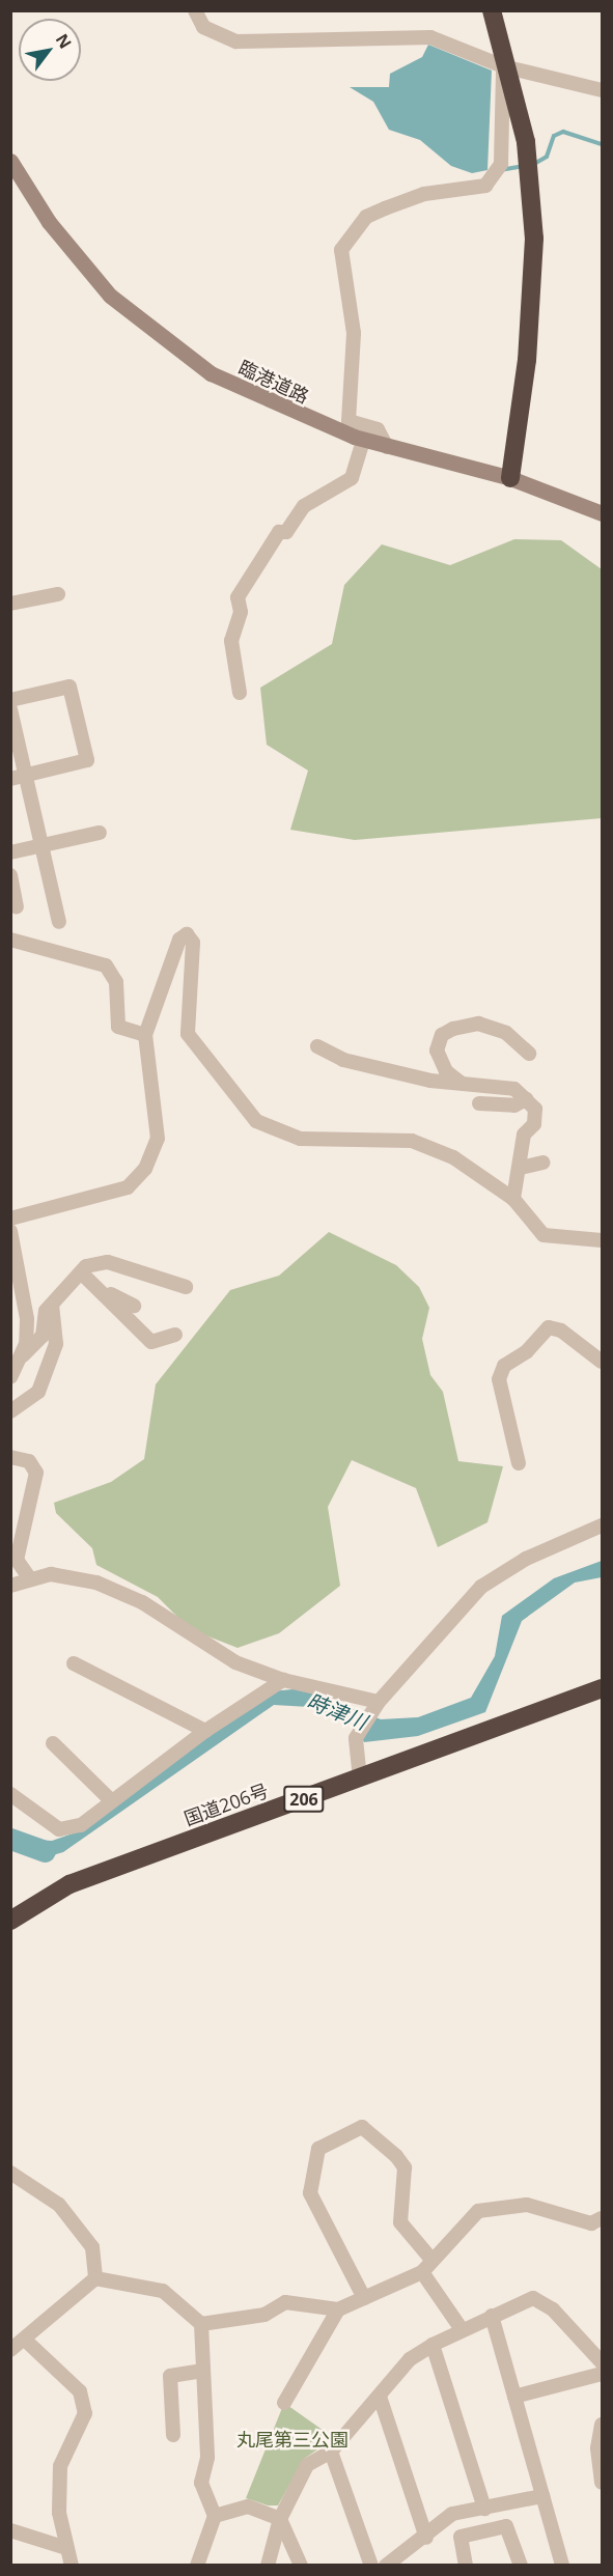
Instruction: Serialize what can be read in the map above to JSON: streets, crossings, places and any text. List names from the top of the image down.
{
  "streets": {
    "highway": ["206", "国道206号"],
    "street": ["臨港道路"]
  },
  "water": ["時津川"],
  "parks": ["丸尾第三公園"],
  "north": "top right"
}
